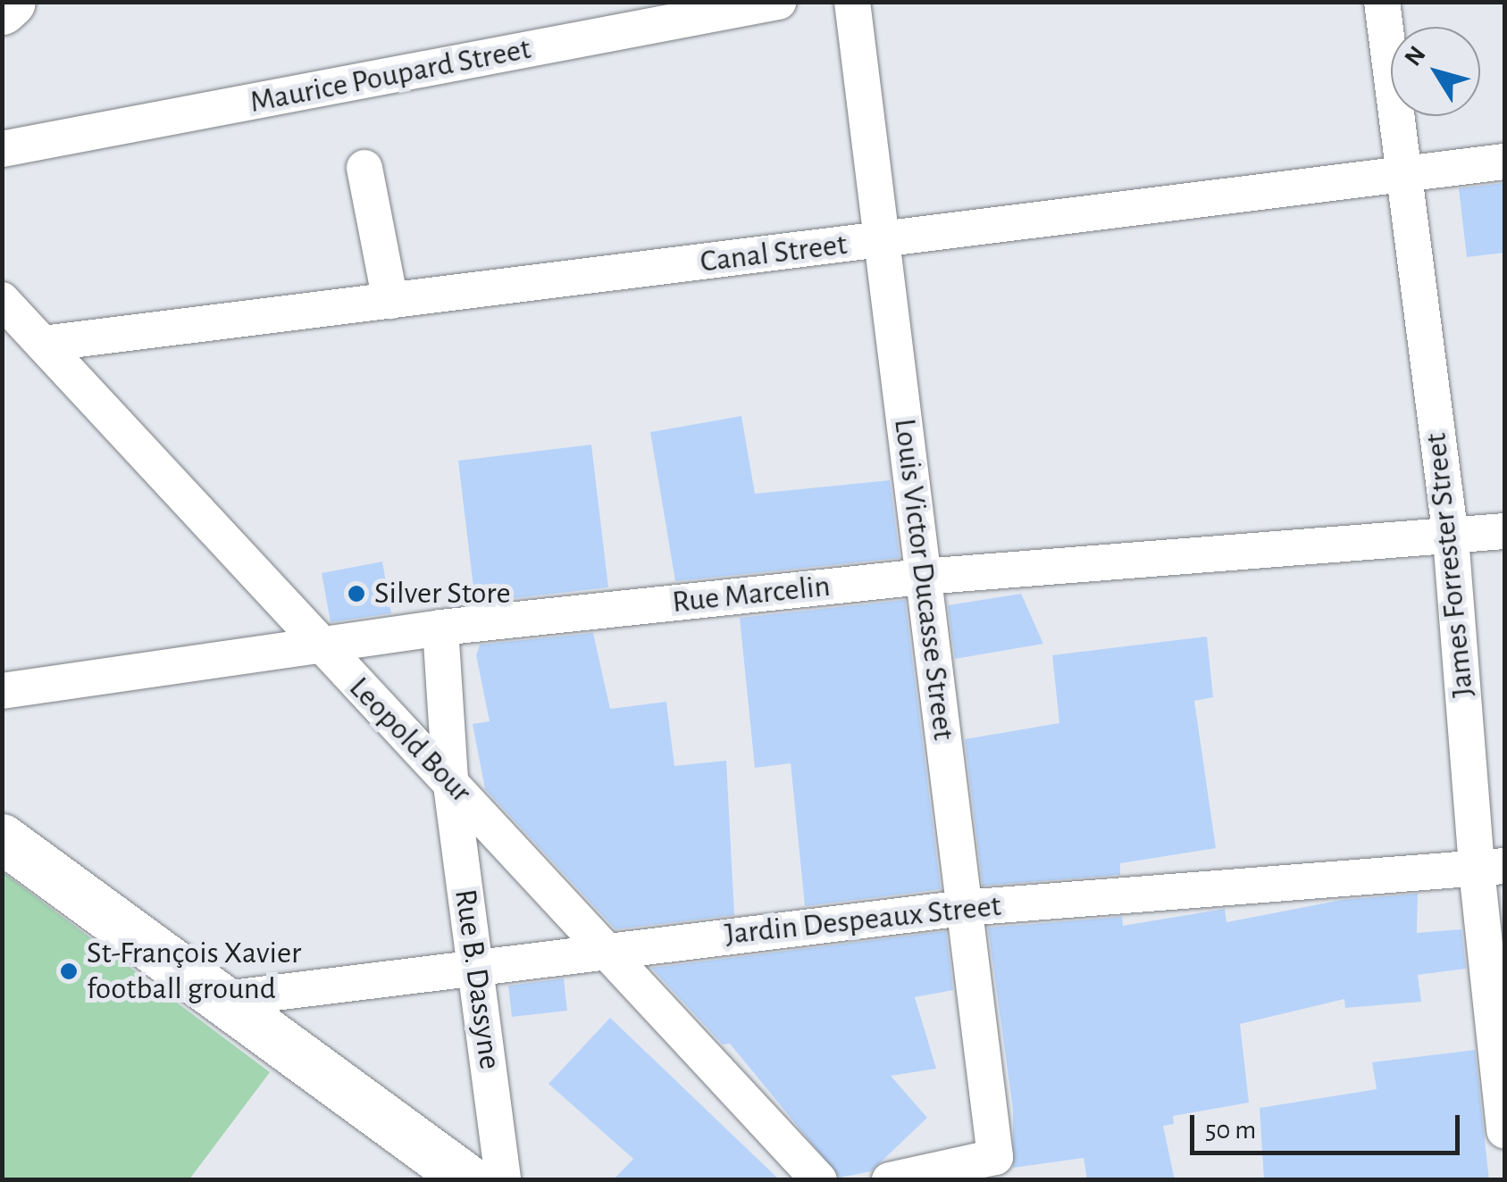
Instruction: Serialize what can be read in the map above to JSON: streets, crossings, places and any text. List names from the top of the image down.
{
  "streets": {
    "street": [
      "Maurice Poupard Street",
      "Canal Street",
      "James Forrester Street",
      "Louis Victor Ducasse Street",
      "Rue Marcelin",
      "Leopold Bour",
      "Jardin Despeaux Street",
      "Rue B. Dassyne"
    ]
  },
  "crossings": [
    ["Canal Street", "James Forrester Street"],
    ["Canal Street", "Louis Victor Ducasse Street"],
    ["Canal Street", "Leopold Bour"],
    ["James Forrester Street", "Rue Marcelin"],
    ["James Forrester Street", "Jardin Despeaux Street"],
    ["Louis Victor Ducasse Street", "Rue Marcelin"],
    ["Louis Victor Ducasse Street", "Jardin Despeaux Street"],
    ["Rue Marcelin", "Leopold Bour"],
    ["Rue Marcelin", "Rue B. Dassyne"],
    ["Leopold Bour", "Jardin Despeaux Street"],
    ["Leopold Bour", "Rue B. Dassyne"],
    ["Jardin Despeaux Street", "Rue B. Dassyne"]
  ],
  "places": ["Silver Store", "St-François Xavier football ground"],
  "scale_bar": "50 m",
  "north": "top left"
}
